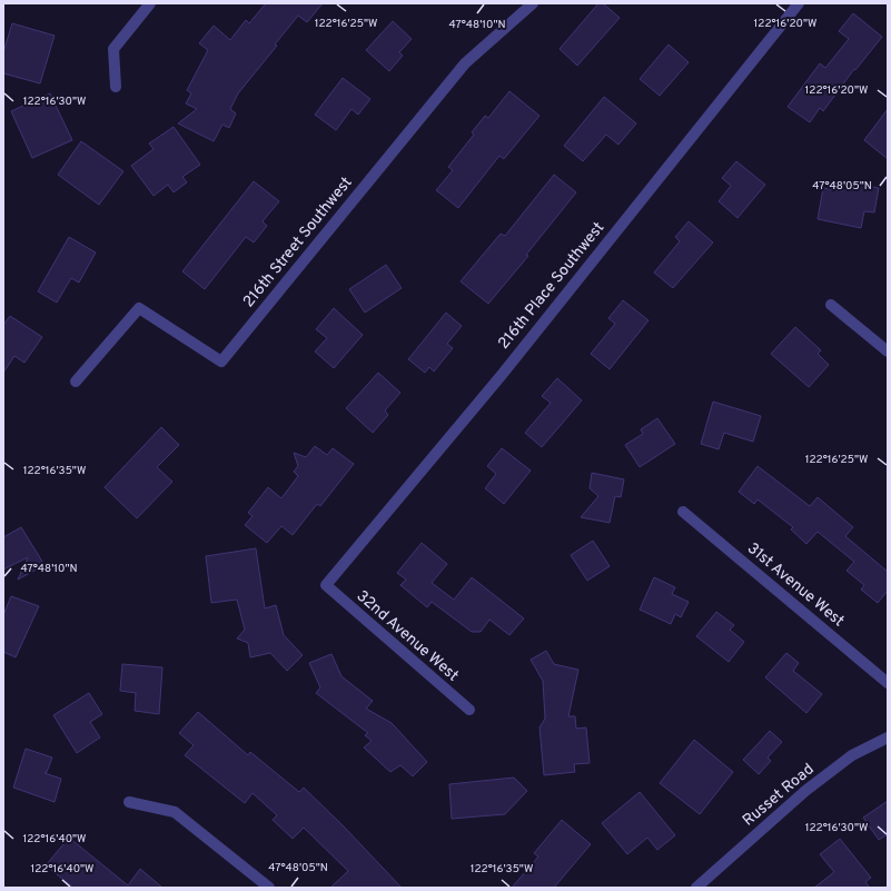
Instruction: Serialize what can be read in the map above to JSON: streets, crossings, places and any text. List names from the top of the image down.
{
  "streets": {
    "street": [
      "216th Street Southwest",
      "216th Place Southwest",
      "31st Avenue West",
      "32nd Avenue West",
      "Russet Road"
    ]
  },
  "crossings": [
    ["216th Place Southwest", "32nd Avenue West"]
  ],
  "coordinates": [
    "122°16'25\"W",
    "122°16'20\"W",
    "47°48'10\"N",
    "122°16'30\"W",
    "47°48'05\"N",
    "122°16'35\"W",
    "122°16'40\"W"
  ]
}
